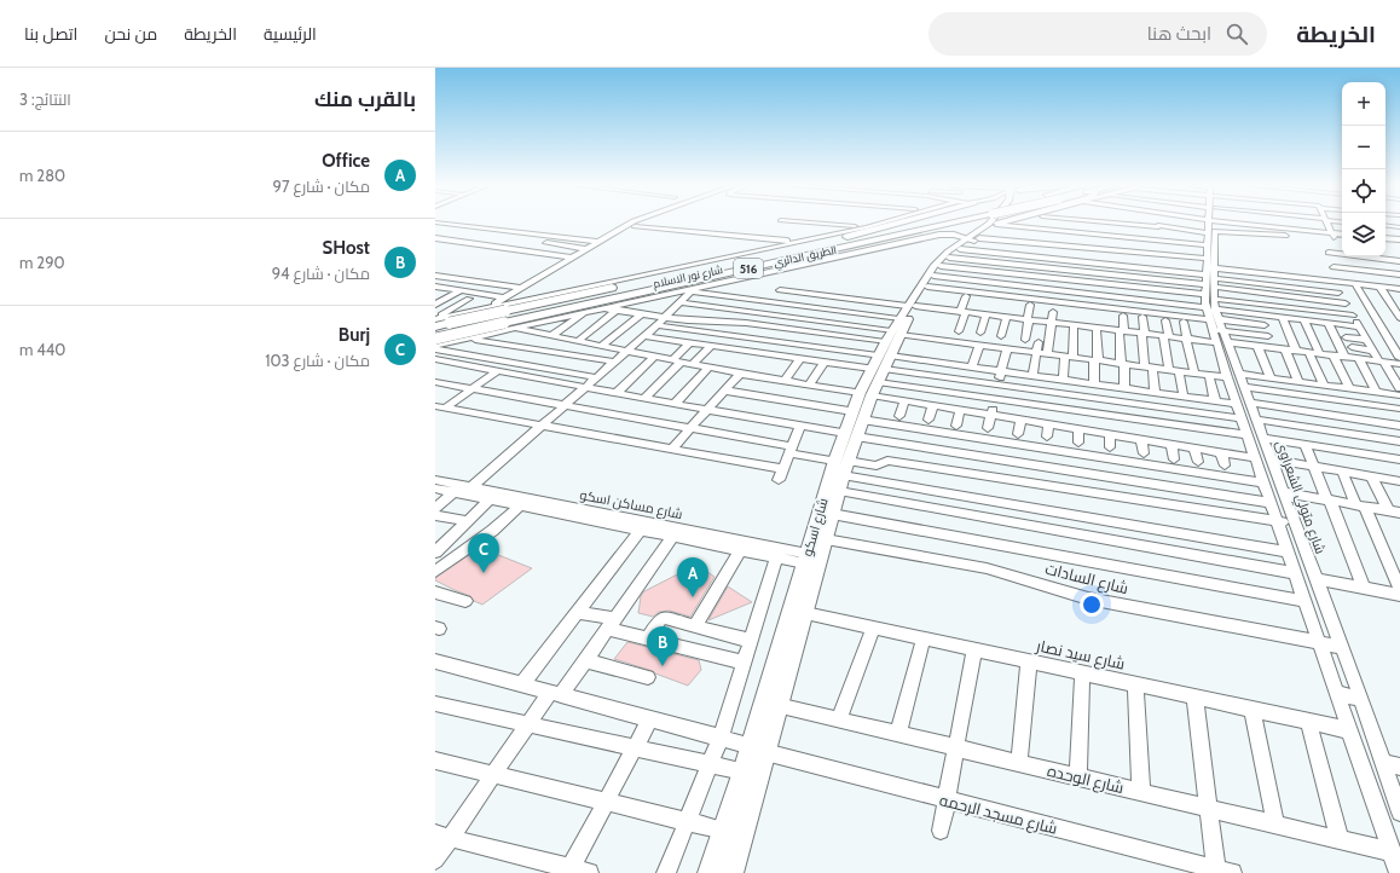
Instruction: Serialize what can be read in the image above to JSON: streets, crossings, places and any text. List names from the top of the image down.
{
  "streets": {
    "highway": ["الطريق الدائري", "516"],
    "main road": ["شارع اسكو"],
    "street": [
      "شارع نور الاسلام",
      "شارع متولي الشعراوى",
      "شارع مساكن اسكو",
      "شارع السادات",
      "شارع سيد نصار",
      "شارع الوحده",
      "شارع مسجد الرحمه"
    ]
  },
  "crossings": [
    ["الطريق الدائري", "شارع نور الاسلام"],
    ["الطريق الدائري", "شارع اسكو"],
    ["شارع نور الاسلام", "شارع اسكو"],
    ["شارع متولي الشعراوى", "شارع السادات"],
    ["شارع متولي الشعراوى", "شارع سيد نصار"],
    ["شارع متولي الشعراوى", "شارع الوحده"],
    ["شارع مساكن اسكو", "شارع اسكو"],
    ["شارع اسكو", "شارع السادات"],
    ["شارع اسكو", "شارع سيد نصار"],
    ["شارع اسكو", "شارع الوحده"],
    ["شارع اسكو", "شارع مسجد الرحمه"]
  ],
  "page": {
    "header": "الخريطة",
    "search": "ابحث هنا",
    "nav": [
      "الرئيسية",
      "الخريطة",
      "من نحن",
      "اتصل بنا"
    ],
    "heading": ["بالقرب منك", "النتائج: 3"],
    "map_buttons": ["+", "−"],
    "list": [
      {
        "mark": "A",
        "name": "Office",
        "note": "مكان · شارع 97",
        "value": "280 m"
      },
      {
        "mark": "B",
        "name": "SHost",
        "note": "مكان · شارع 94",
        "value": "290 m"
      },
      {
        "mark": "C",
        "name": "Burj",
        "note": "مكان · شارع 103",
        "value": "440 m"
      }
    ],
    "pins": ["C", "A", "B"]
  }
}
